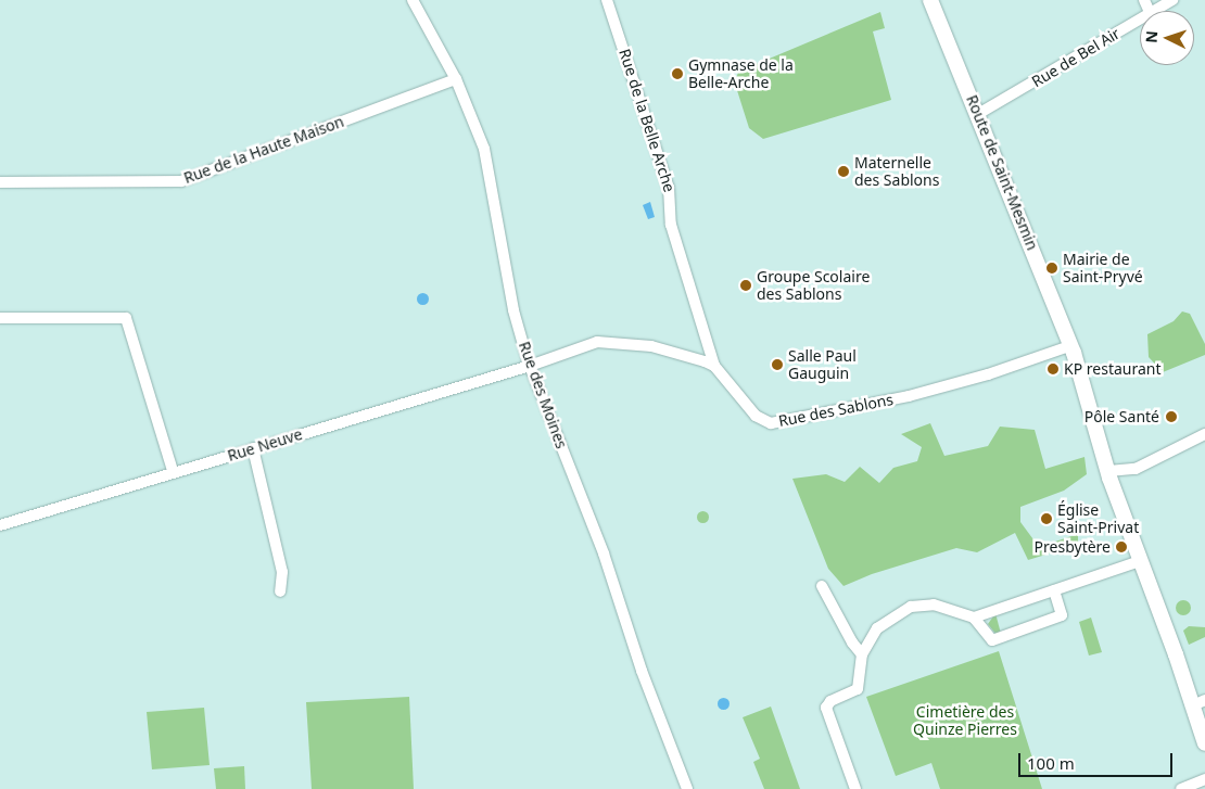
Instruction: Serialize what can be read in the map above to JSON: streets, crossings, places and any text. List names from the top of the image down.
{
  "streets": {
    "main road": ["Route de Saint-Mesmin"],
    "street": [
      "Rue de Bel Air",
      "Rue de la Belle Arche",
      "Rue de la Haute Maison",
      "Rue des Moines",
      "Rue des Sablons",
      "Rue Neuve"
    ]
  },
  "crossings": [
    ["Rue de Bel Air", "Route de Saint-Mesmin"],
    ["Rue de la Belle Arche", "Rue des Sablons"],
    ["Rue de la Haute Maison", "Rue des Moines"],
    ["Route de Saint-Mesmin", "Rue des Sablons"],
    ["Rue des Moines", "Rue Neuve"]
  ],
  "parks": ["Cimetière des Quinze Pierres"],
  "places": [
    "Gymnase de la Belle-Arche",
    "Maternelle des Sablons",
    "Mairie de Saint-Pryvé",
    "Groupe Scolaire des Sablons",
    "Salle Paul Gauguin",
    "KP restaurant",
    "Pôle Santé",
    "Église Saint-Privat",
    "Presbytère"
  ],
  "scale_bar": "100 m",
  "north": "left"
}
